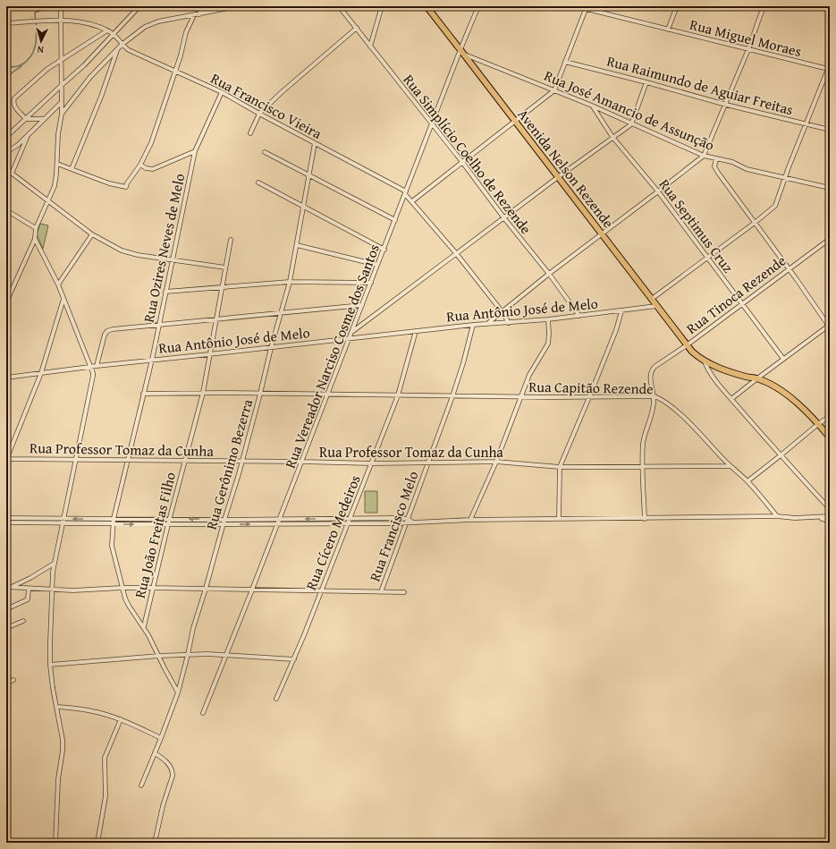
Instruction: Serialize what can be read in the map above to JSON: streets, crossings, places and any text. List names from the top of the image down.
{
  "streets": {
    "main road": ["Avenida Nelson Rezende"],
    "street": [
      "Rua Miguel Moraes",
      "Rua Raimundo de Aguiar Freitas",
      "Rua Francisco Vieira",
      "Rua José Amancio de Assunção",
      "Rua Simplício Coelho de Rezende",
      "Rua Septimus Cruz",
      "Rua Ozires Neves de Melo",
      "Rua Tinoca Rezende",
      "Rua Antônio José de Melo",
      "Rua Vereador Narciso Cosme dos Santos",
      "Rua Capitão Rezende",
      "Rua Professor Tomaz da Cunha",
      "Rua Gerônimo Bezerra",
      "Rua Francisco Melo",
      "Rua Cícero Medeiros",
      "Rua João Freitas Filho"
    ]
  },
  "crossings": [
    ["Rua Miguel Moraes", "Rua Raimundo de Aguiar Freitas"],
    ["Rua Francisco Vieira", "Rua Ozires Neves de Melo"],
    ["Rua Francisco Vieira", "Rua Antônio José de Melo"],
    ["Rua Francisco Vieira", "Rua Vereador Narciso Cosme dos Santos"],
    ["Rua Francisco Vieira", "Rua Gerônimo Bezerra"],
    ["Rua José Amancio de Assunção", "Avenida Nelson Rezende"],
    ["Rua José Amancio de Assunção", "Rua Septimus Cruz"],
    ["Rua José Amancio de Assunção", "Rua Vereador Narciso Cosme dos Santos"],
    ["Rua Simplício Coelho de Rezende", "Rua Antônio José de Melo"],
    ["Rua Simplício Coelho de Rezende", "Rua Vereador Narciso Cosme dos Santos"],
    ["Avenida Nelson Rezende", "Rua Tinoca Rezende"],
    ["Avenida Nelson Rezende", "Rua Antônio José de Melo"],
    ["Avenida Nelson Rezende", "Rua Vereador Narciso Cosme dos Santos"],
    ["Rua Septimus Cruz", "Rua Tinoca Rezende"],
    ["Rua Ozires Neves de Melo", "Rua Antônio José de Melo"],
    ["Rua Ozires Neves de Melo", "Rua Capitão Rezende"],
    ["Rua Ozires Neves de Melo", "Rua Professor Tomaz da Cunha"],
    ["Rua Ozires Neves de Melo", "Rua Gerônimo Bezerra"],
    ["Rua Ozires Neves de Melo", "Rua João Freitas Filho"],
    ["Rua Tinoca Rezende", "Rua Capitão Rezende"],
    ["Rua Antônio José de Melo", "Rua Vereador Narciso Cosme dos Santos"],
    ["Rua Antônio José de Melo", "Rua Gerônimo Bezerra"],
    ["Rua Antônio José de Melo", "Rua Francisco Melo"],
    ["Rua Antônio José de Melo", "Rua Cícero Medeiros"],
    ["Rua Antônio José de Melo", "Rua João Freitas Filho"],
    ["Rua Vereador Narciso Cosme dos Santos", "Rua Capitão Rezende"],
    ["Rua Vereador Narciso Cosme dos Santos", "Rua Professor Tomaz da Cunha"],
    ["Rua Capitão Rezende", "Rua Professor Tomaz da Cunha"],
    ["Rua Capitão Rezende", "Rua Gerônimo Bezerra"],
    ["Rua Capitão Rezende", "Rua Francisco Melo"],
    ["Rua Capitão Rezende", "Rua Cícero Medeiros"],
    ["Rua Capitão Rezende", "Rua João Freitas Filho"],
    ["Rua Professor Tomaz da Cunha", "Rua Gerônimo Bezerra"],
    ["Rua Professor Tomaz da Cunha", "Rua Francisco Melo"],
    ["Rua Professor Tomaz da Cunha", "Rua Cícero Medeiros"],
    ["Rua Professor Tomaz da Cunha", "Rua João Freitas Filho"]
  ],
  "north": "bottom"
}
